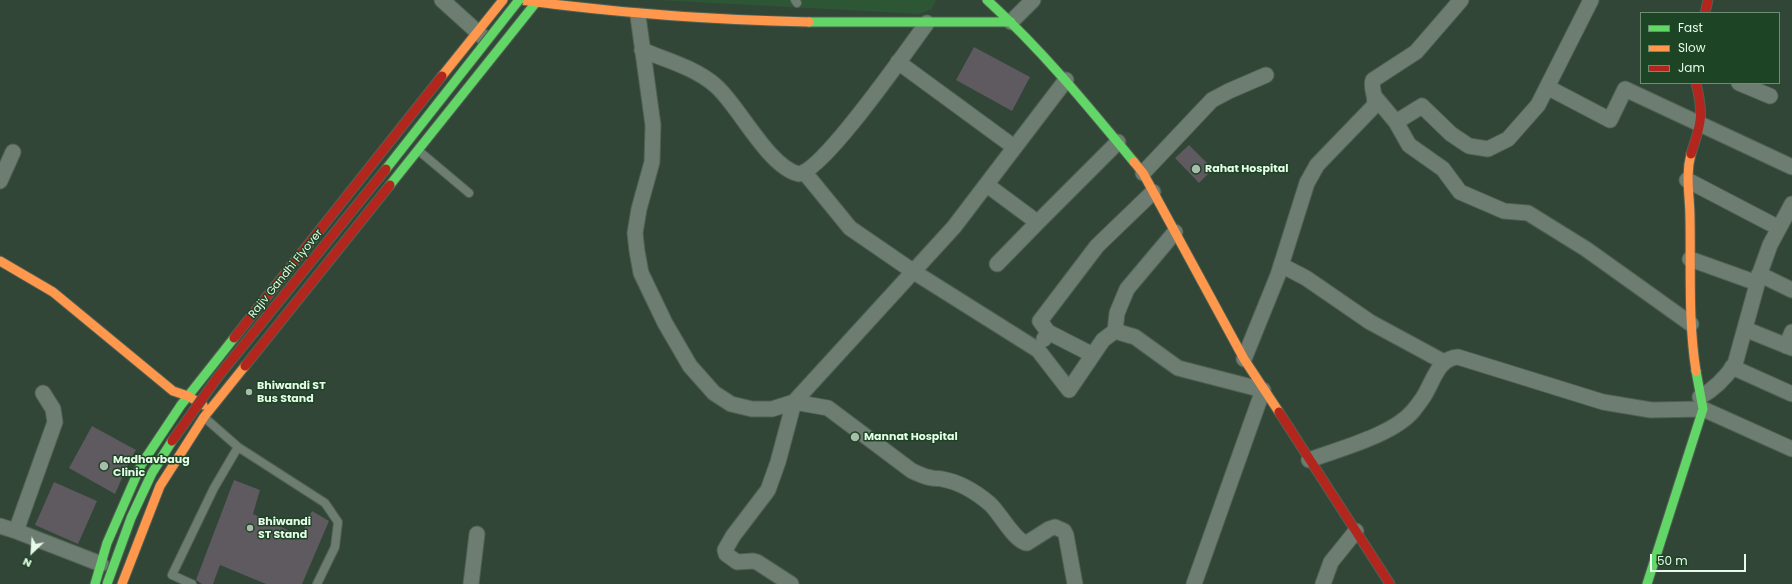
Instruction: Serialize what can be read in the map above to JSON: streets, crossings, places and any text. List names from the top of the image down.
{
  "streets": {
    "main road": ["Rajiv Gandhi Flyover"]
  },
  "places": [
    "Rahat Hospital",
    "Bhiwandi ST Bus Stand",
    "Mannat Hospital",
    "Madhavbaug Clinic",
    "Bhiwandi ST Stand"
  ],
  "legend": ["Fast", "Slow", "Jam"],
  "scale_bar": "50 m",
  "north": "bottom left"
}
